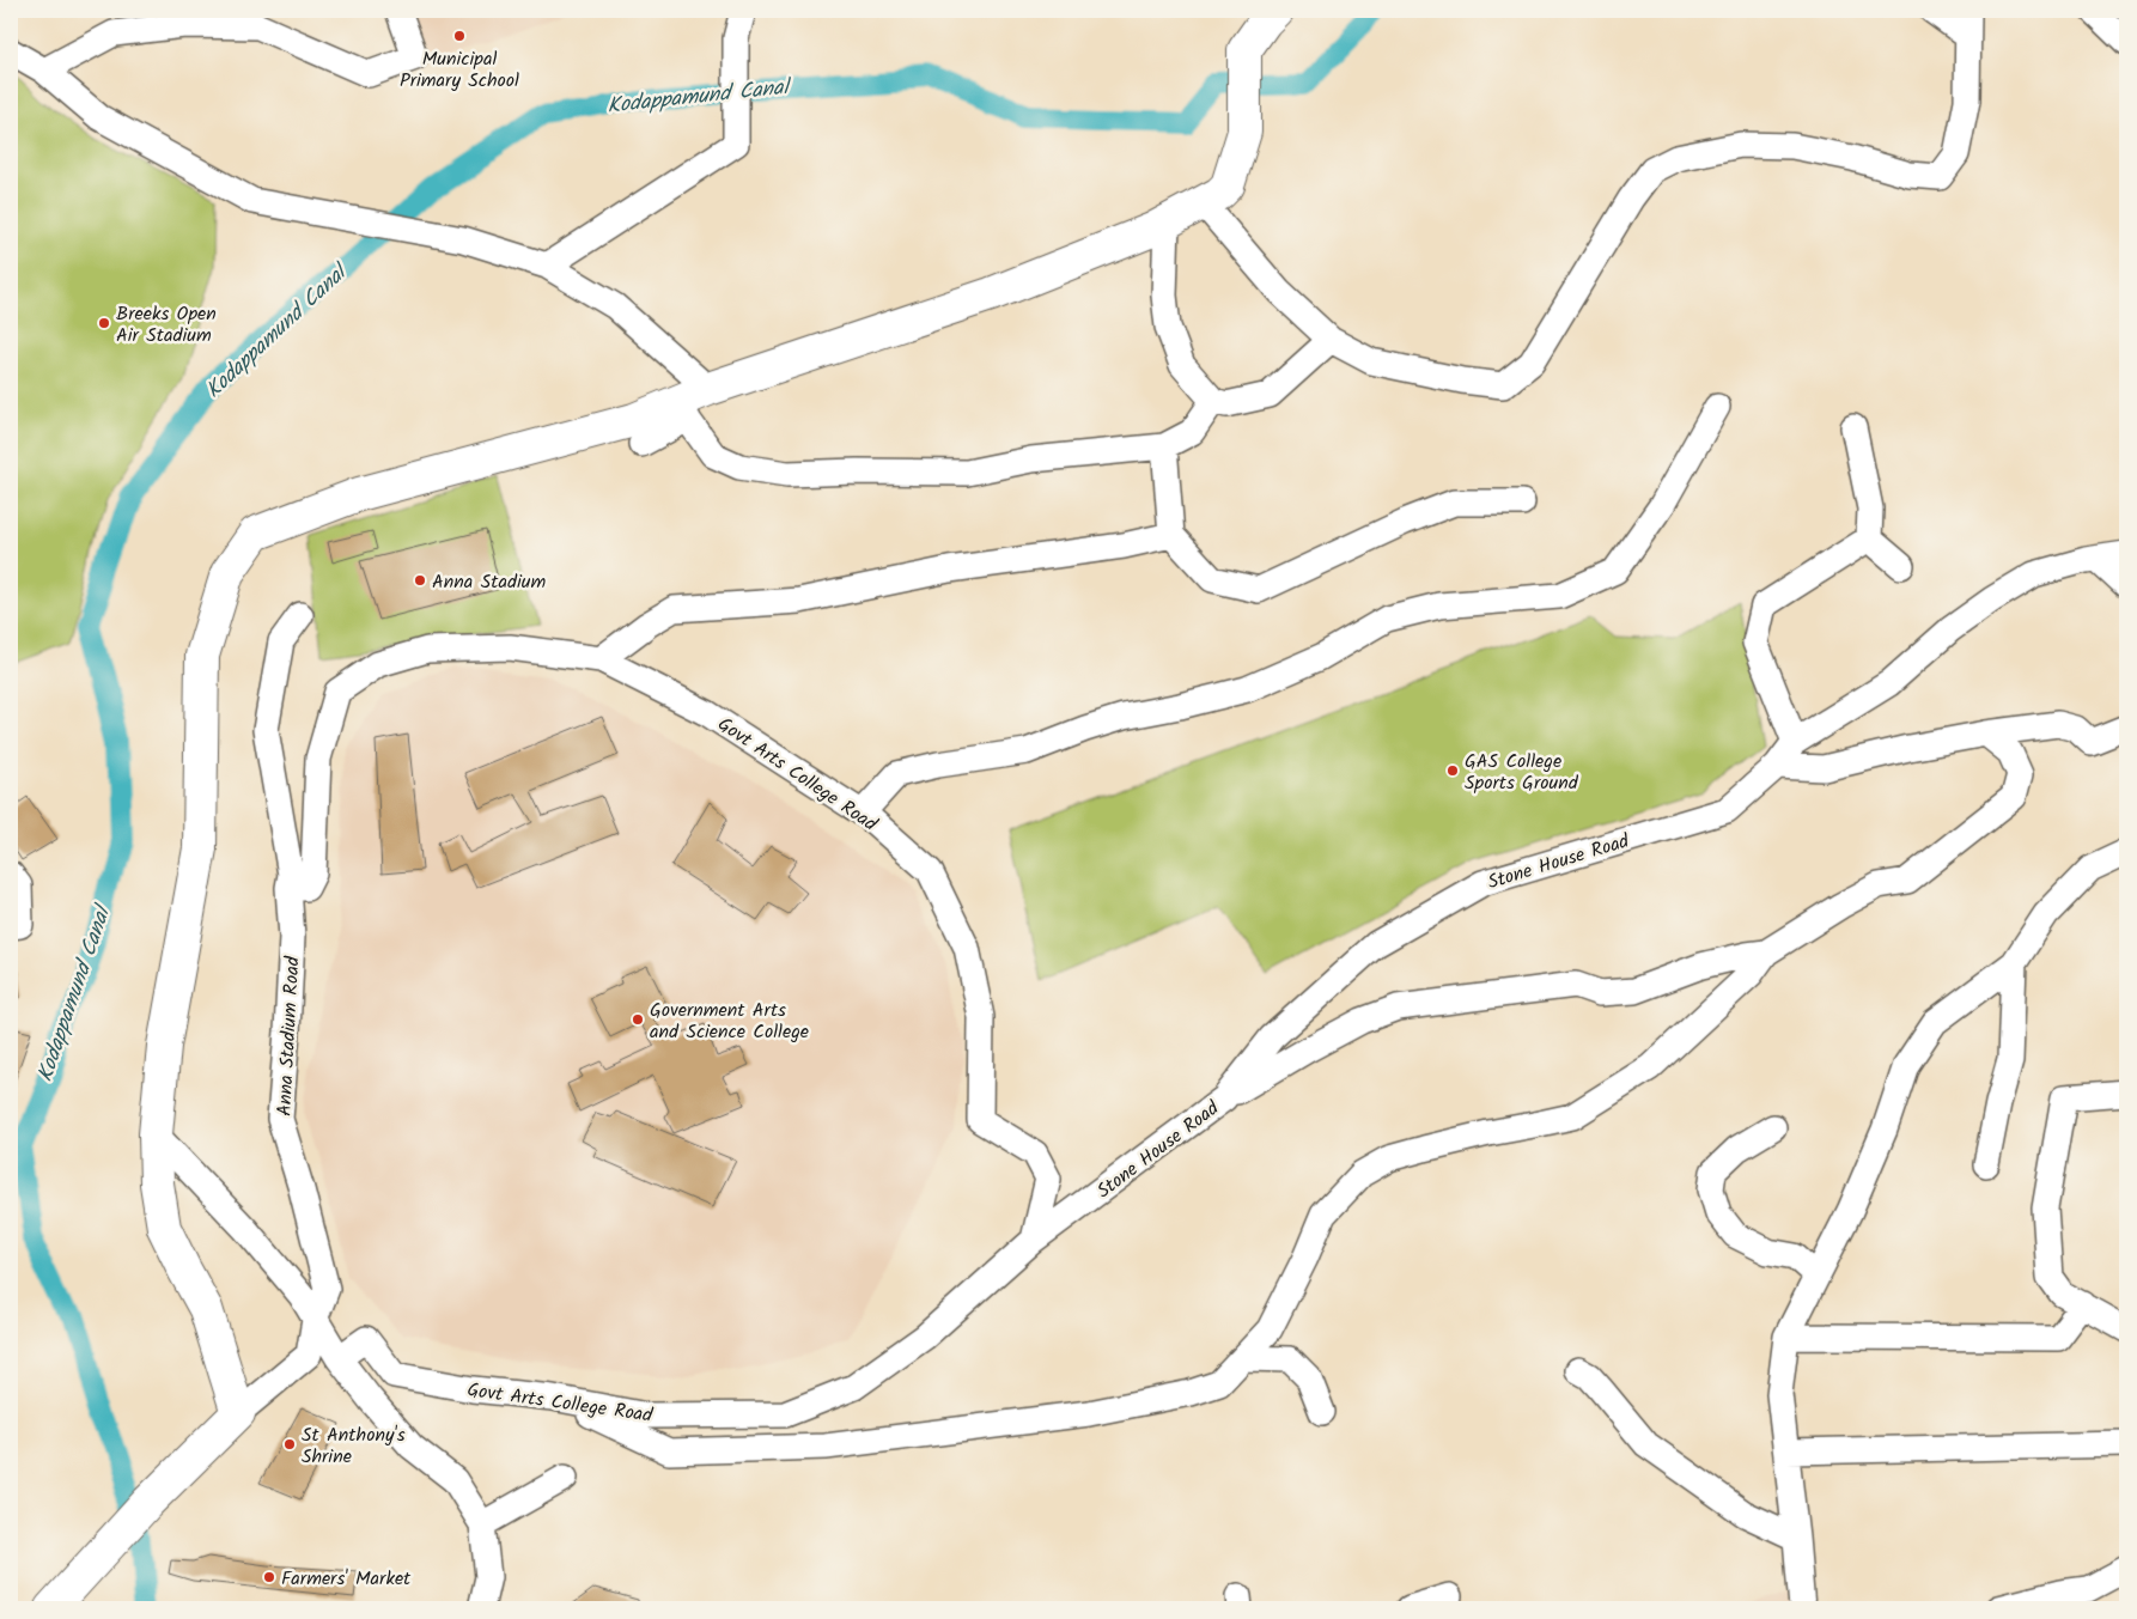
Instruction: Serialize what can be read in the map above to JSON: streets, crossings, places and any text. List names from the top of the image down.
{
  "streets": {
    "street": ["Govt Arts College Road", "Stone House Road", "Anna Stadium Road"]
  },
  "crossings": [
    ["Govt Arts College Road", "Stone House Road"],
    ["Govt Arts College Road", "Anna Stadium Road"]
  ],
  "water": ["Kodappamund Canal"],
  "places": [
    "Municipal Primary School",
    "Breeks Open Air Stadium",
    "Anna Stadium",
    "GAS College Sports Ground",
    "Government Arts and Science College",
    "St Anthony's Shrine",
    "Farmers' Market"
  ]
}
